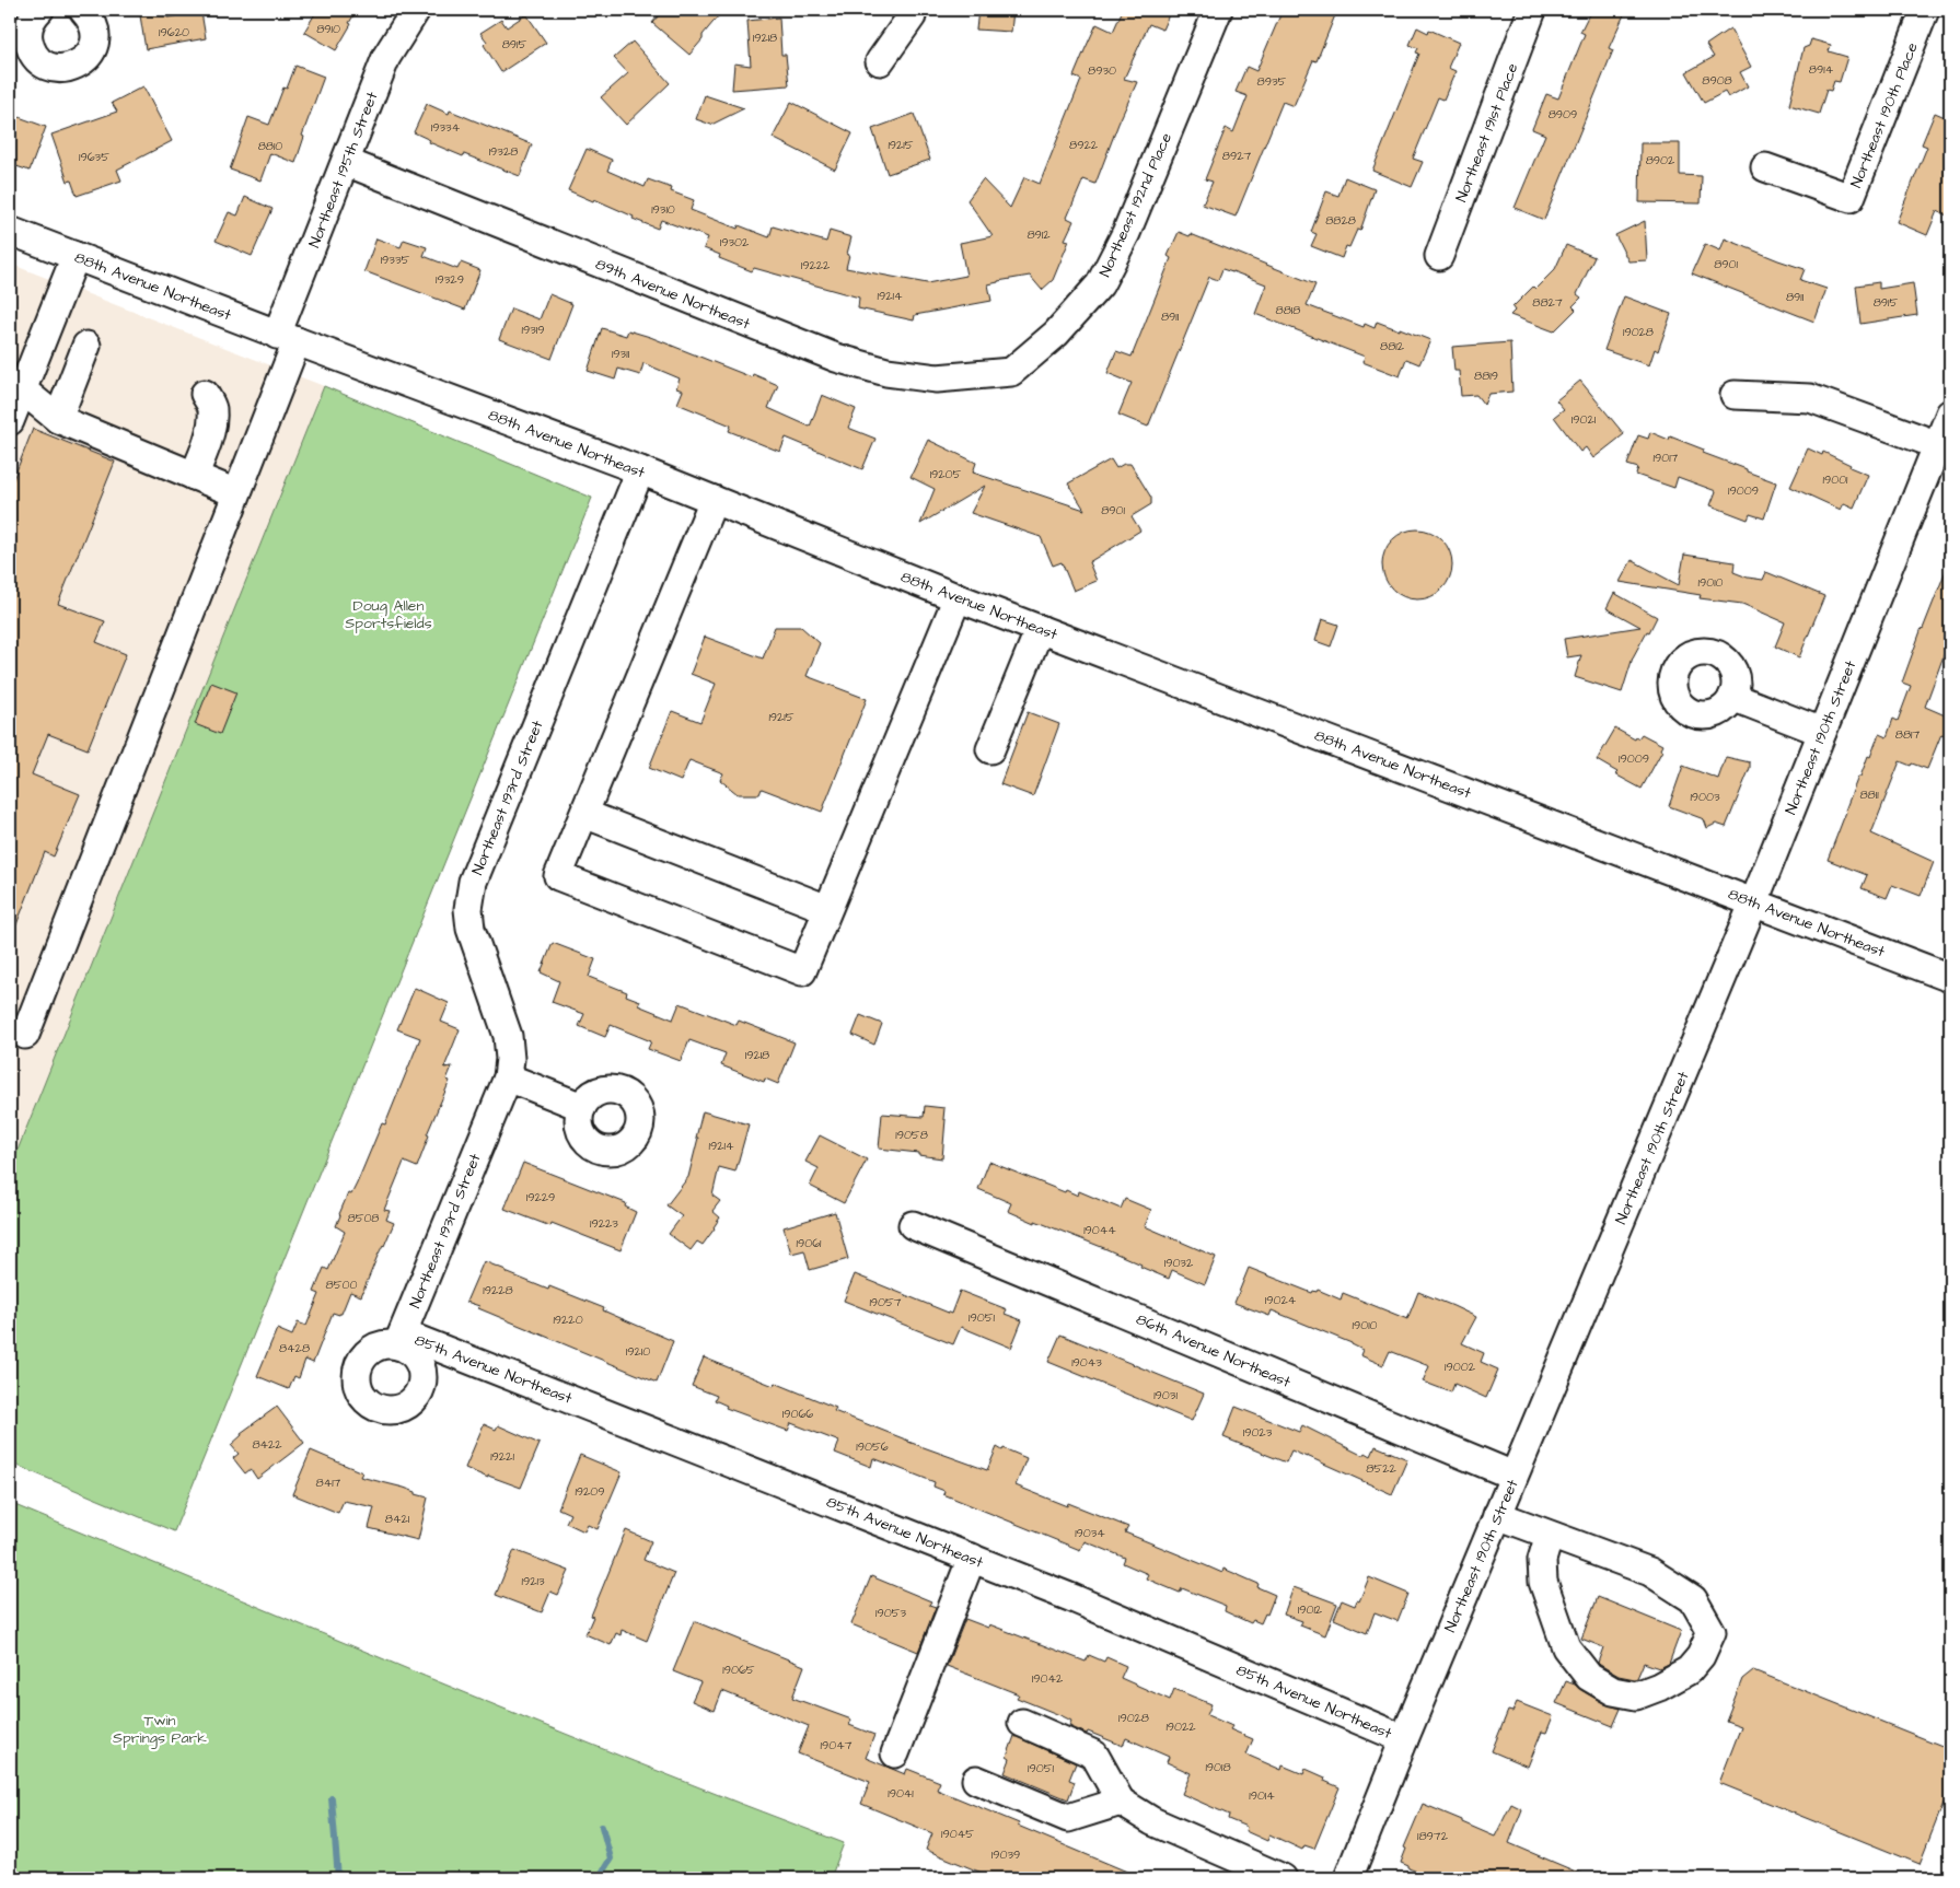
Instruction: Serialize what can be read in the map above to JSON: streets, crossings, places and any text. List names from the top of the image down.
{
  "streets": {
    "street": [
      "Northeast 190th Place",
      "Northeast 191st Place",
      "Northeast 195th Street",
      "Northeast 192nd Place",
      "88th Avenue Northeast",
      "89th Avenue Northeast",
      "Northeast 190th Street",
      "Northeast 193rd Street",
      "86th Avenue Northeast",
      "85th Avenue Northeast"
    ]
  },
  "crossings": [
    ["Northeast 195th Street", "88th Avenue Northeast"],
    ["Northeast 195th Street", "89th Avenue Northeast"],
    ["Northeast 192nd Place", "89th Avenue Northeast"],
    ["88th Avenue Northeast", "Northeast 190th Street"],
    ["88th Avenue Northeast", "Northeast 193rd Street"],
    ["Northeast 190th Street", "86th Avenue Northeast"],
    ["Northeast 190th Street", "85th Avenue Northeast"],
    ["Northeast 193rd Street", "85th Avenue Northeast"]
  ],
  "parks": ["Doug Allen Sportsfields", "Twin Springs Park"],
  "house_numbers": [
    "8910",
    "19620",
    "19218",
    "8915",
    "8914",
    "8930",
    "8908",
    "8935",
    "8909",
    "19334",
    "19215",
    "8922",
    "8810",
    "19328",
    "8927",
    "19635",
    "8902",
    "19310",
    "8828",
    "8912",
    "19302",
    "19335",
    "8901",
    "19222",
    "19329",
    "19214",
    "8911",
    "8827",
    "8915",
    "8818",
    "8911",
    "19319",
    "19028",
    "8812",
    "19311",
    "8819",
    "19021",
    "19017",
    "19205",
    "19001",
    "19009",
    "8901",
    "19010",
    "19215",
    "8817",
    "19009",
    "8811",
    "19003",
    "19218",
    "19058",
    "19214",
    "19229",
    "8508",
    "19223",
    "19044",
    "19061",
    "19032",
    "8500",
    "19228",
    "19024",
    "19057",
    "19051",
    "19220",
    "19010",
    "8428",
    "19210",
    "19043",
    "19002",
    "19031",
    "19066",
    "19023",
    "8422",
    "19056",
    "19221",
    "8522",
    "8417",
    "19209",
    "8421",
    "19034",
    "19213",
    "19012",
    "19053",
    "19065",
    "19042",
    "19028",
    "19022",
    "19047",
    "19018",
    "19051",
    "19041",
    "19014",
    "19045",
    "18972",
    "19039"
  ]
}
